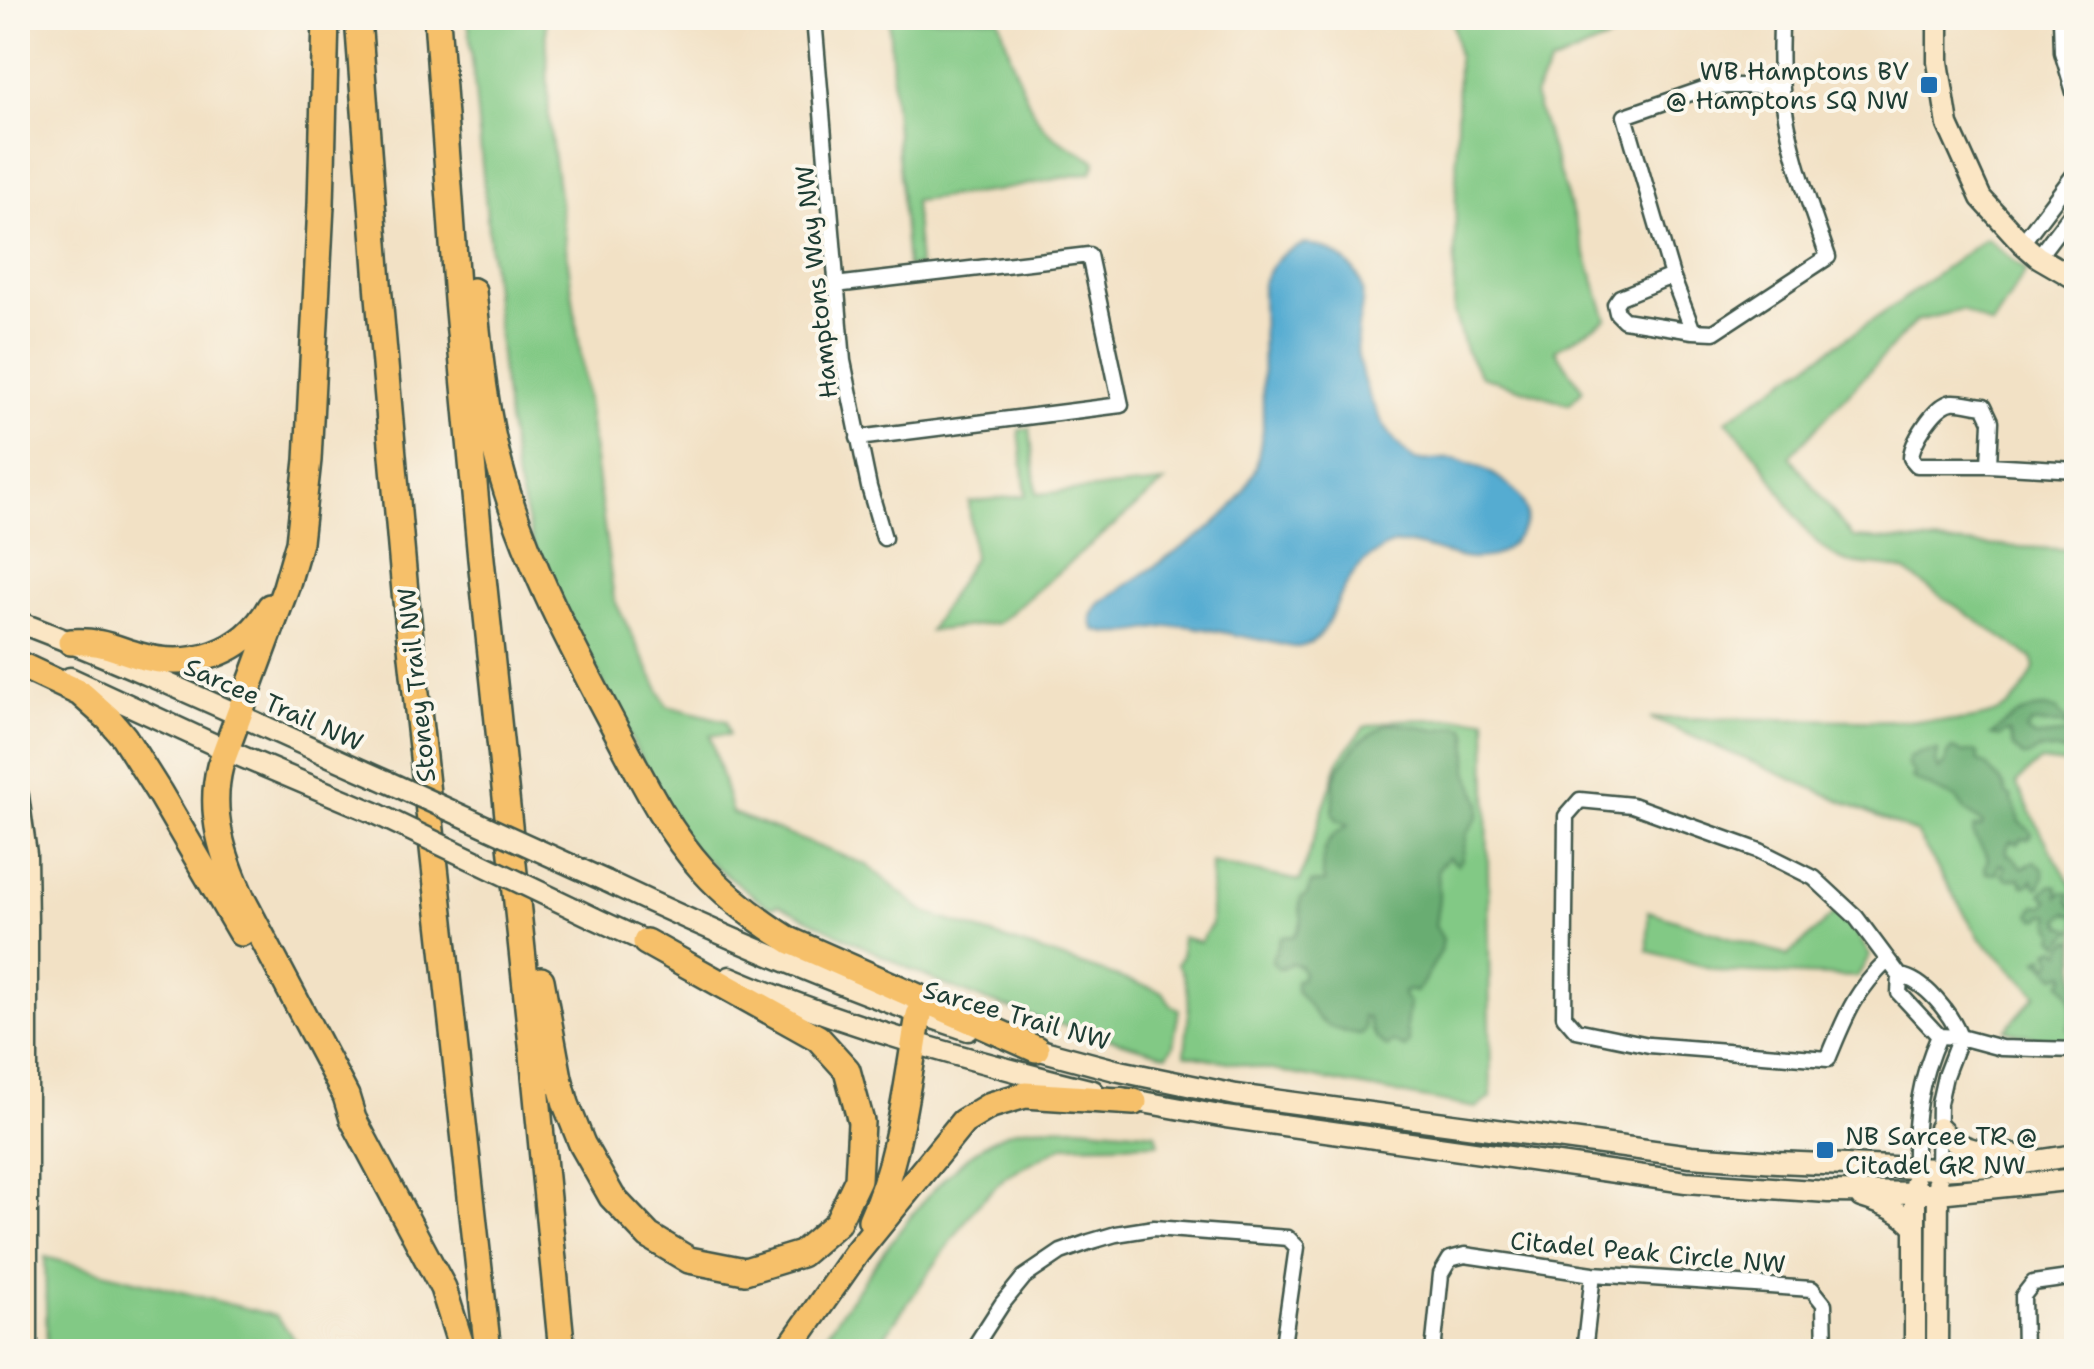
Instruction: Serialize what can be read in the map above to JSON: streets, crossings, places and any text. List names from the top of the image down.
{
  "streets": {
    "highway": ["Stoney Trail NW"],
    "main road": ["Sarcee Trail NW"],
    "street": ["Hamptons Way NW", "Citadel Peak Circle NW"]
  },
  "places": {
    "transit": ["WB Hamptons BV @ Hamptons SQ NW", "NB Sarcee TR @ Citadel GR NW"]
  }
}
